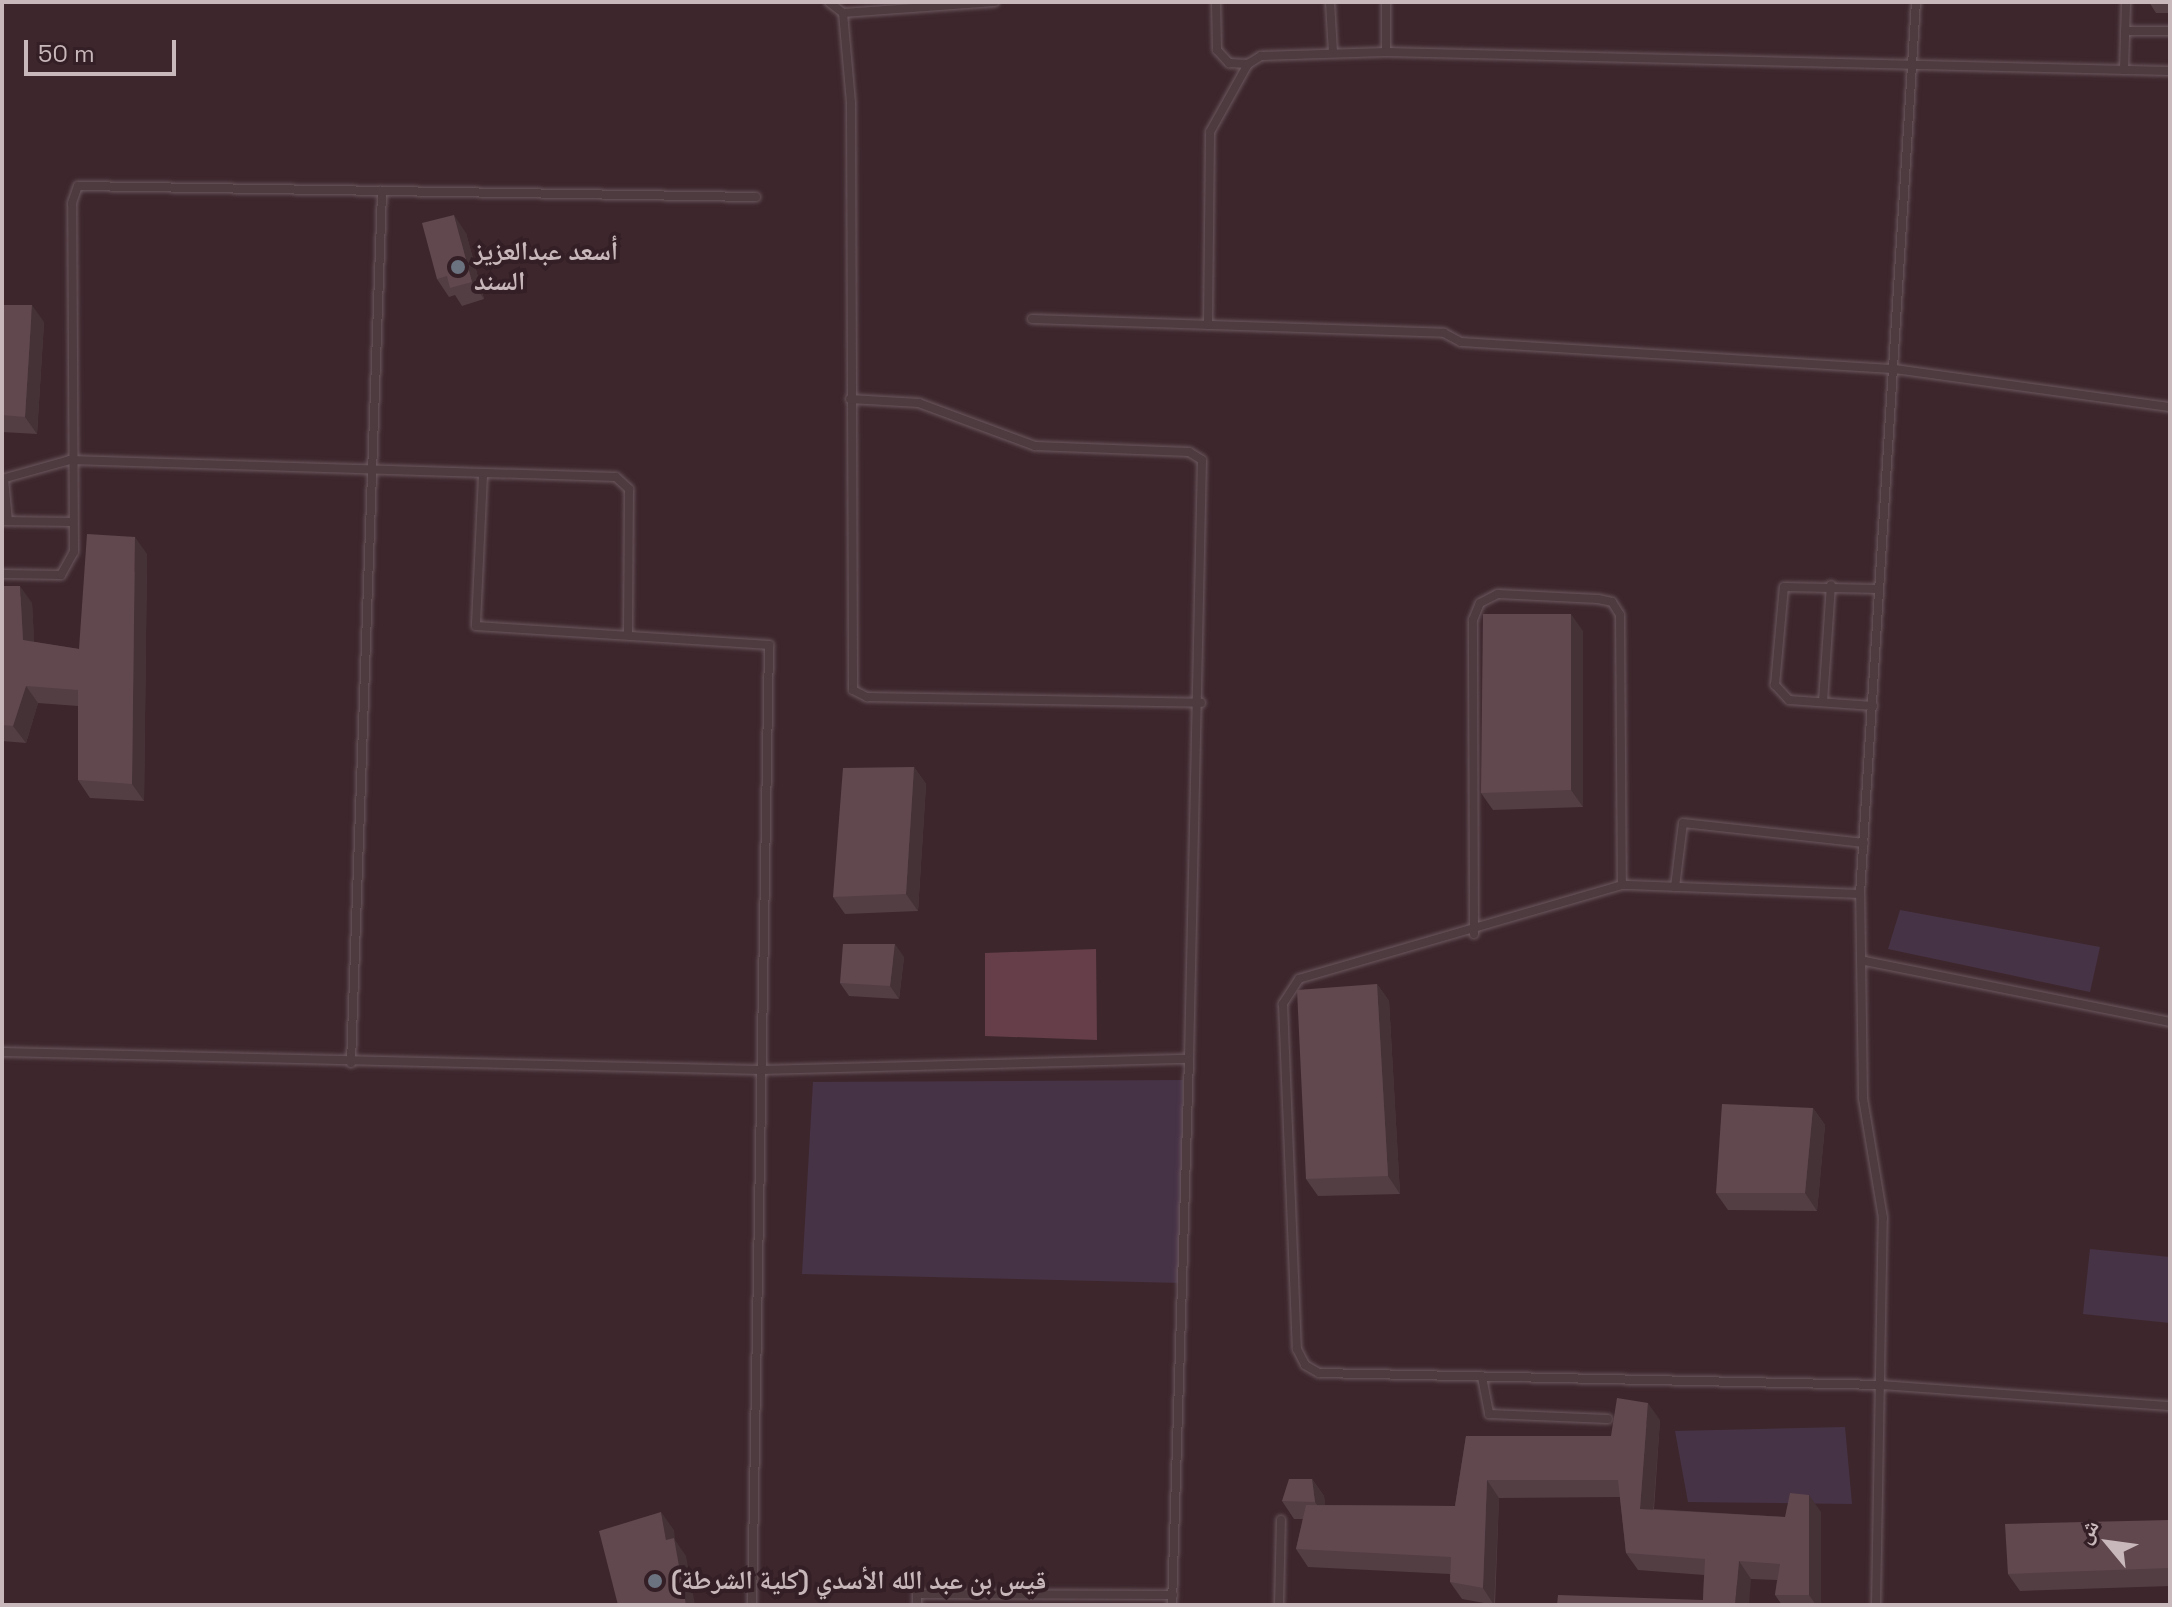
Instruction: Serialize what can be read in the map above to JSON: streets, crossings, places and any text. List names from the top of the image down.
{
  "places": ["أسعد عبدالعزيز السند", "قيس بن عبد الله الأسدي (كلية الشرطة)"],
  "scale_bar": "50 m",
  "north": "top left"
}
